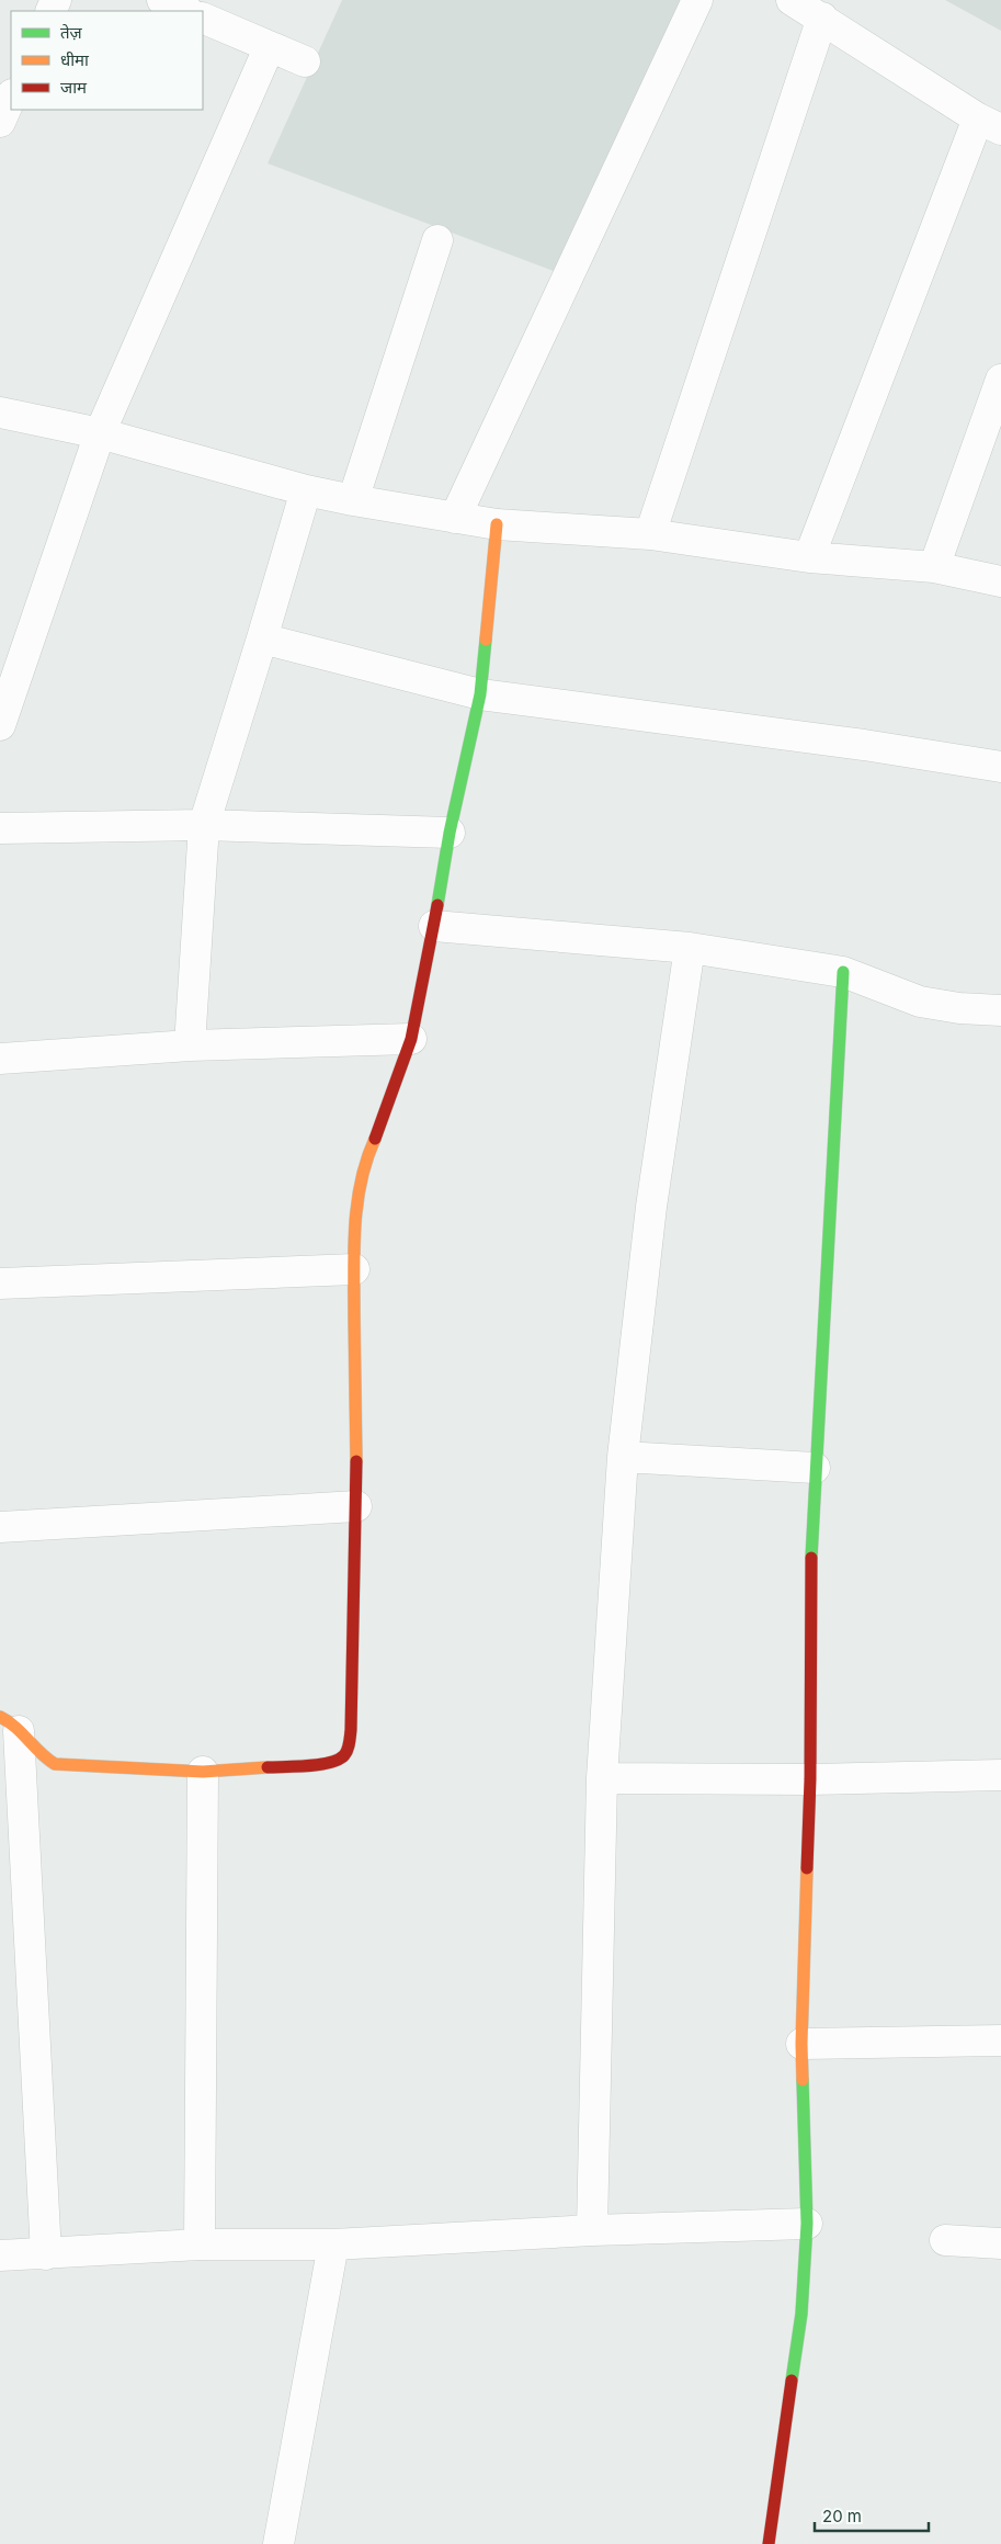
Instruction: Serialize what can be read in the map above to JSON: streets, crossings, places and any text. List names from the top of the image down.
{
  "legend": ["तेज़", "धीमा", "जाम"],
  "scale_bar": "20 m"
}
